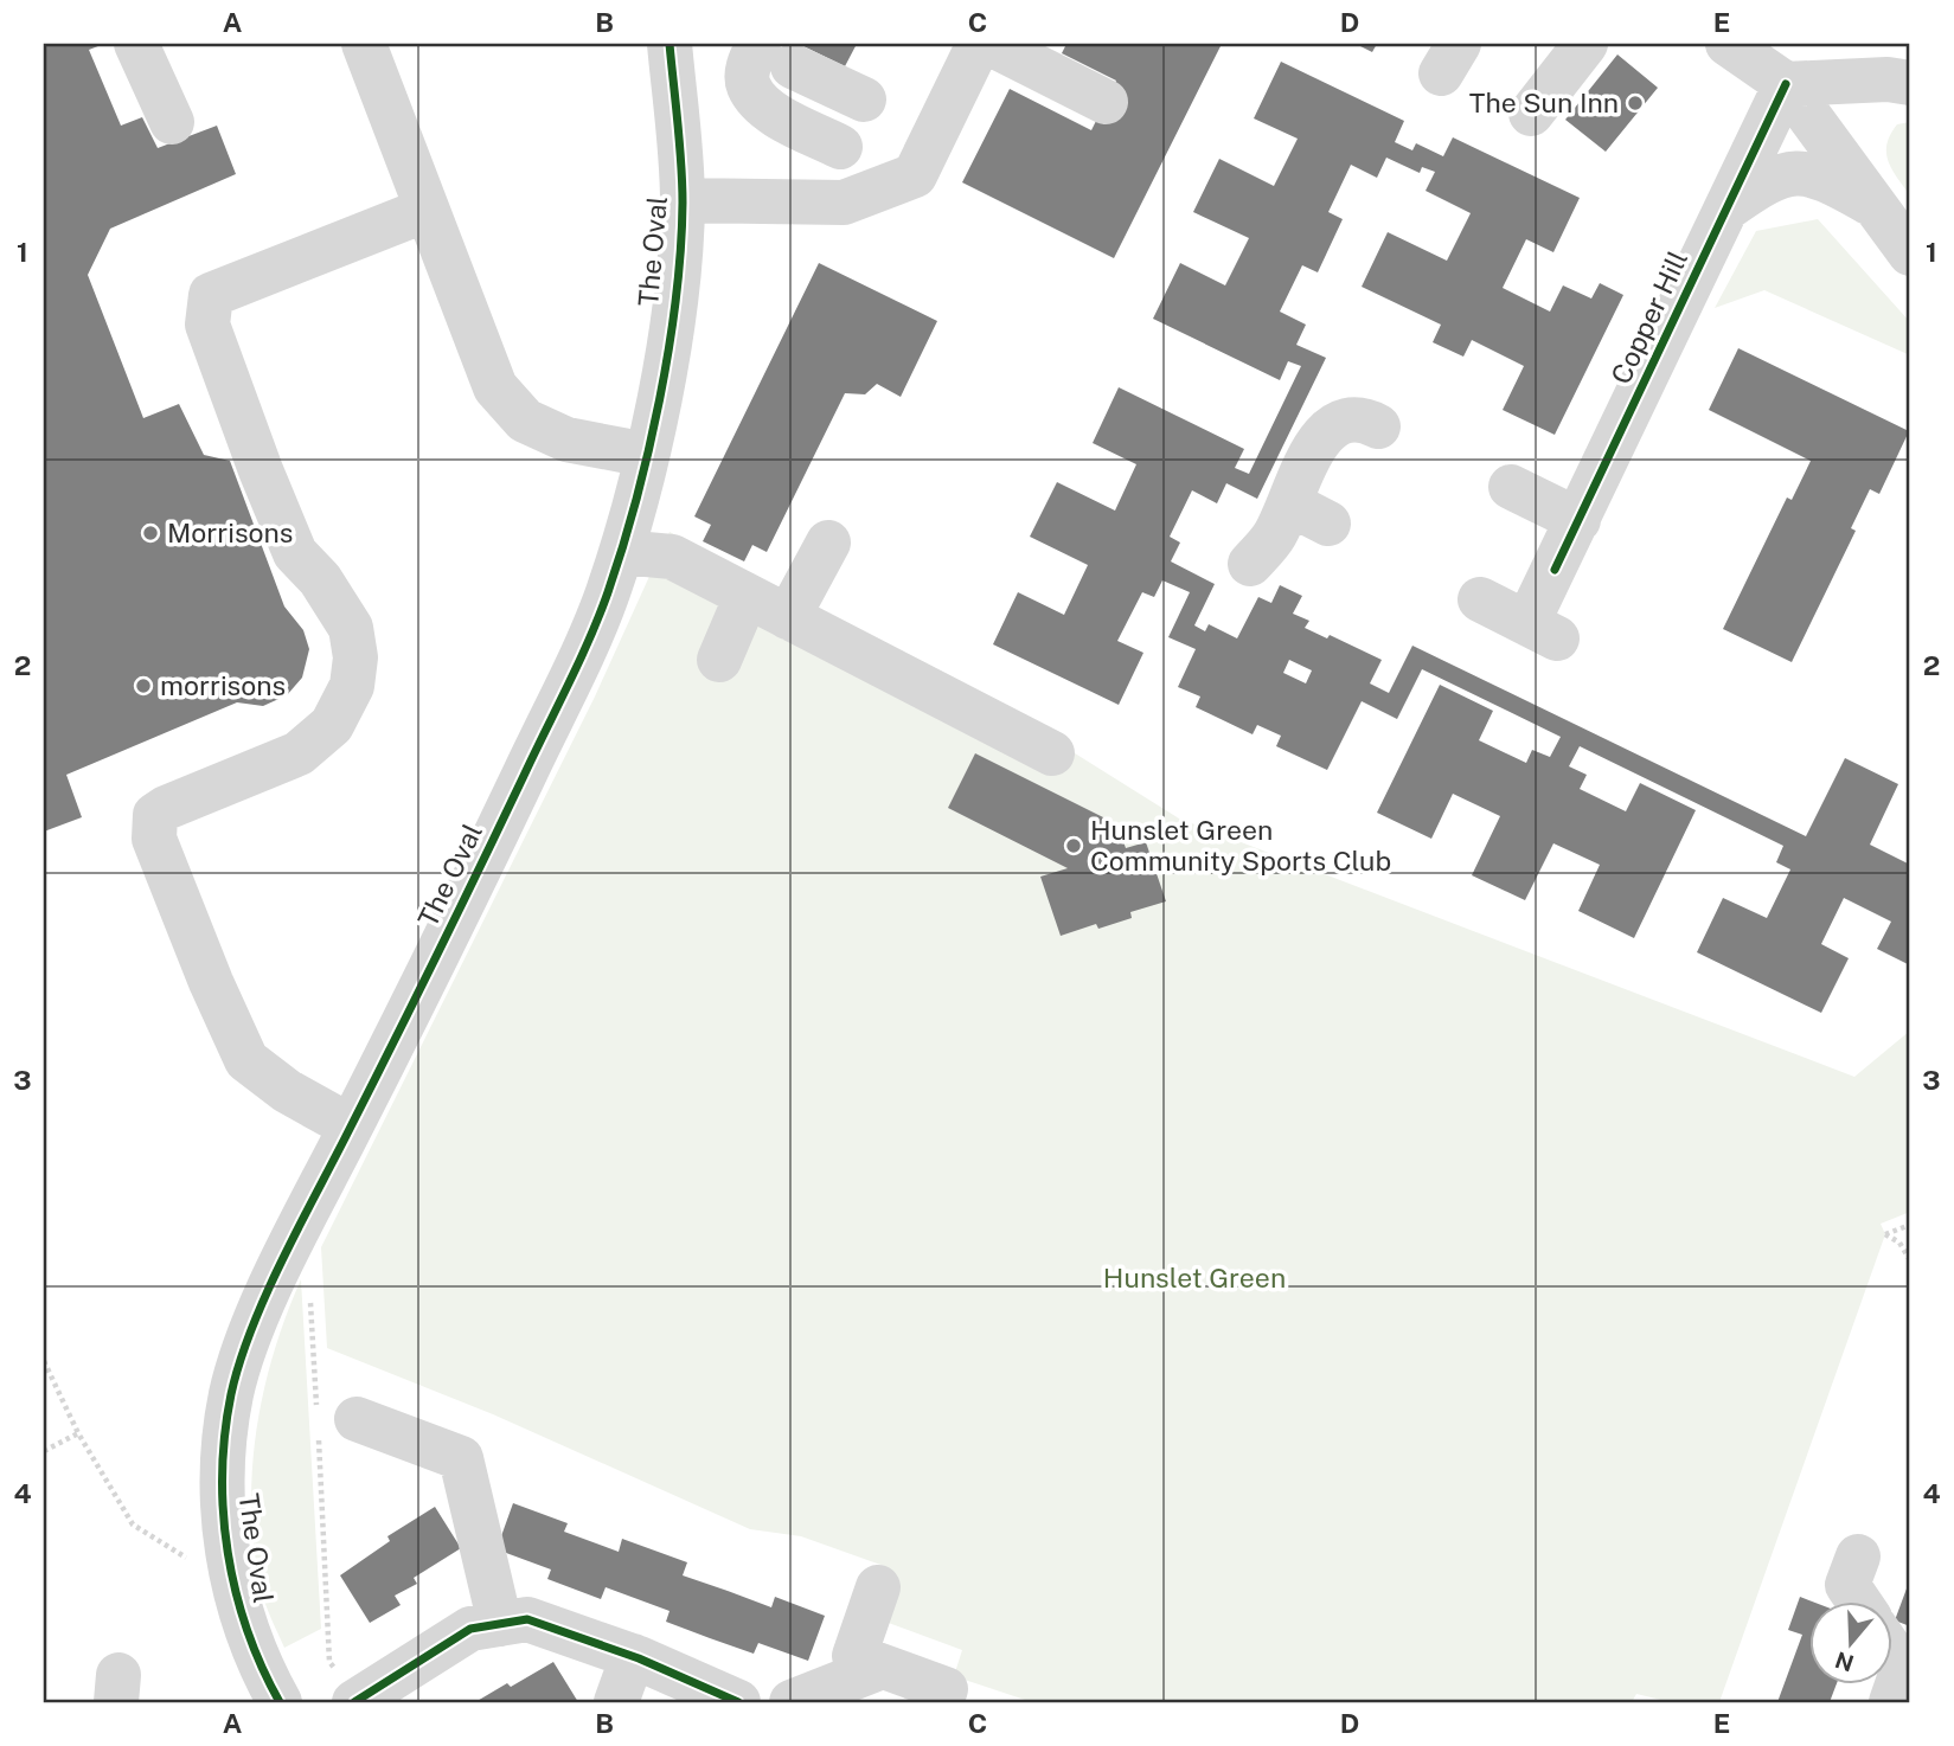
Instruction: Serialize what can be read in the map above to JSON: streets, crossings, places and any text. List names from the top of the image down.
{
  "streets": {
    "street": ["The Oval", "Copper Hill"]
  },
  "parks": ["Hunslet Green"],
  "places": [
    "The Sun Inn",
    "Morrisons",
    "morrisons",
    "Hunslet Green Community Sports Club"
  ],
  "north": "bottom",
  "grid": {
    "columns": [
      "A",
      "B",
      "C",
      "D",
      "E"
    ],
    "rows": [
      "1",
      "2",
      "3",
      "4"
    ]
  }
}
